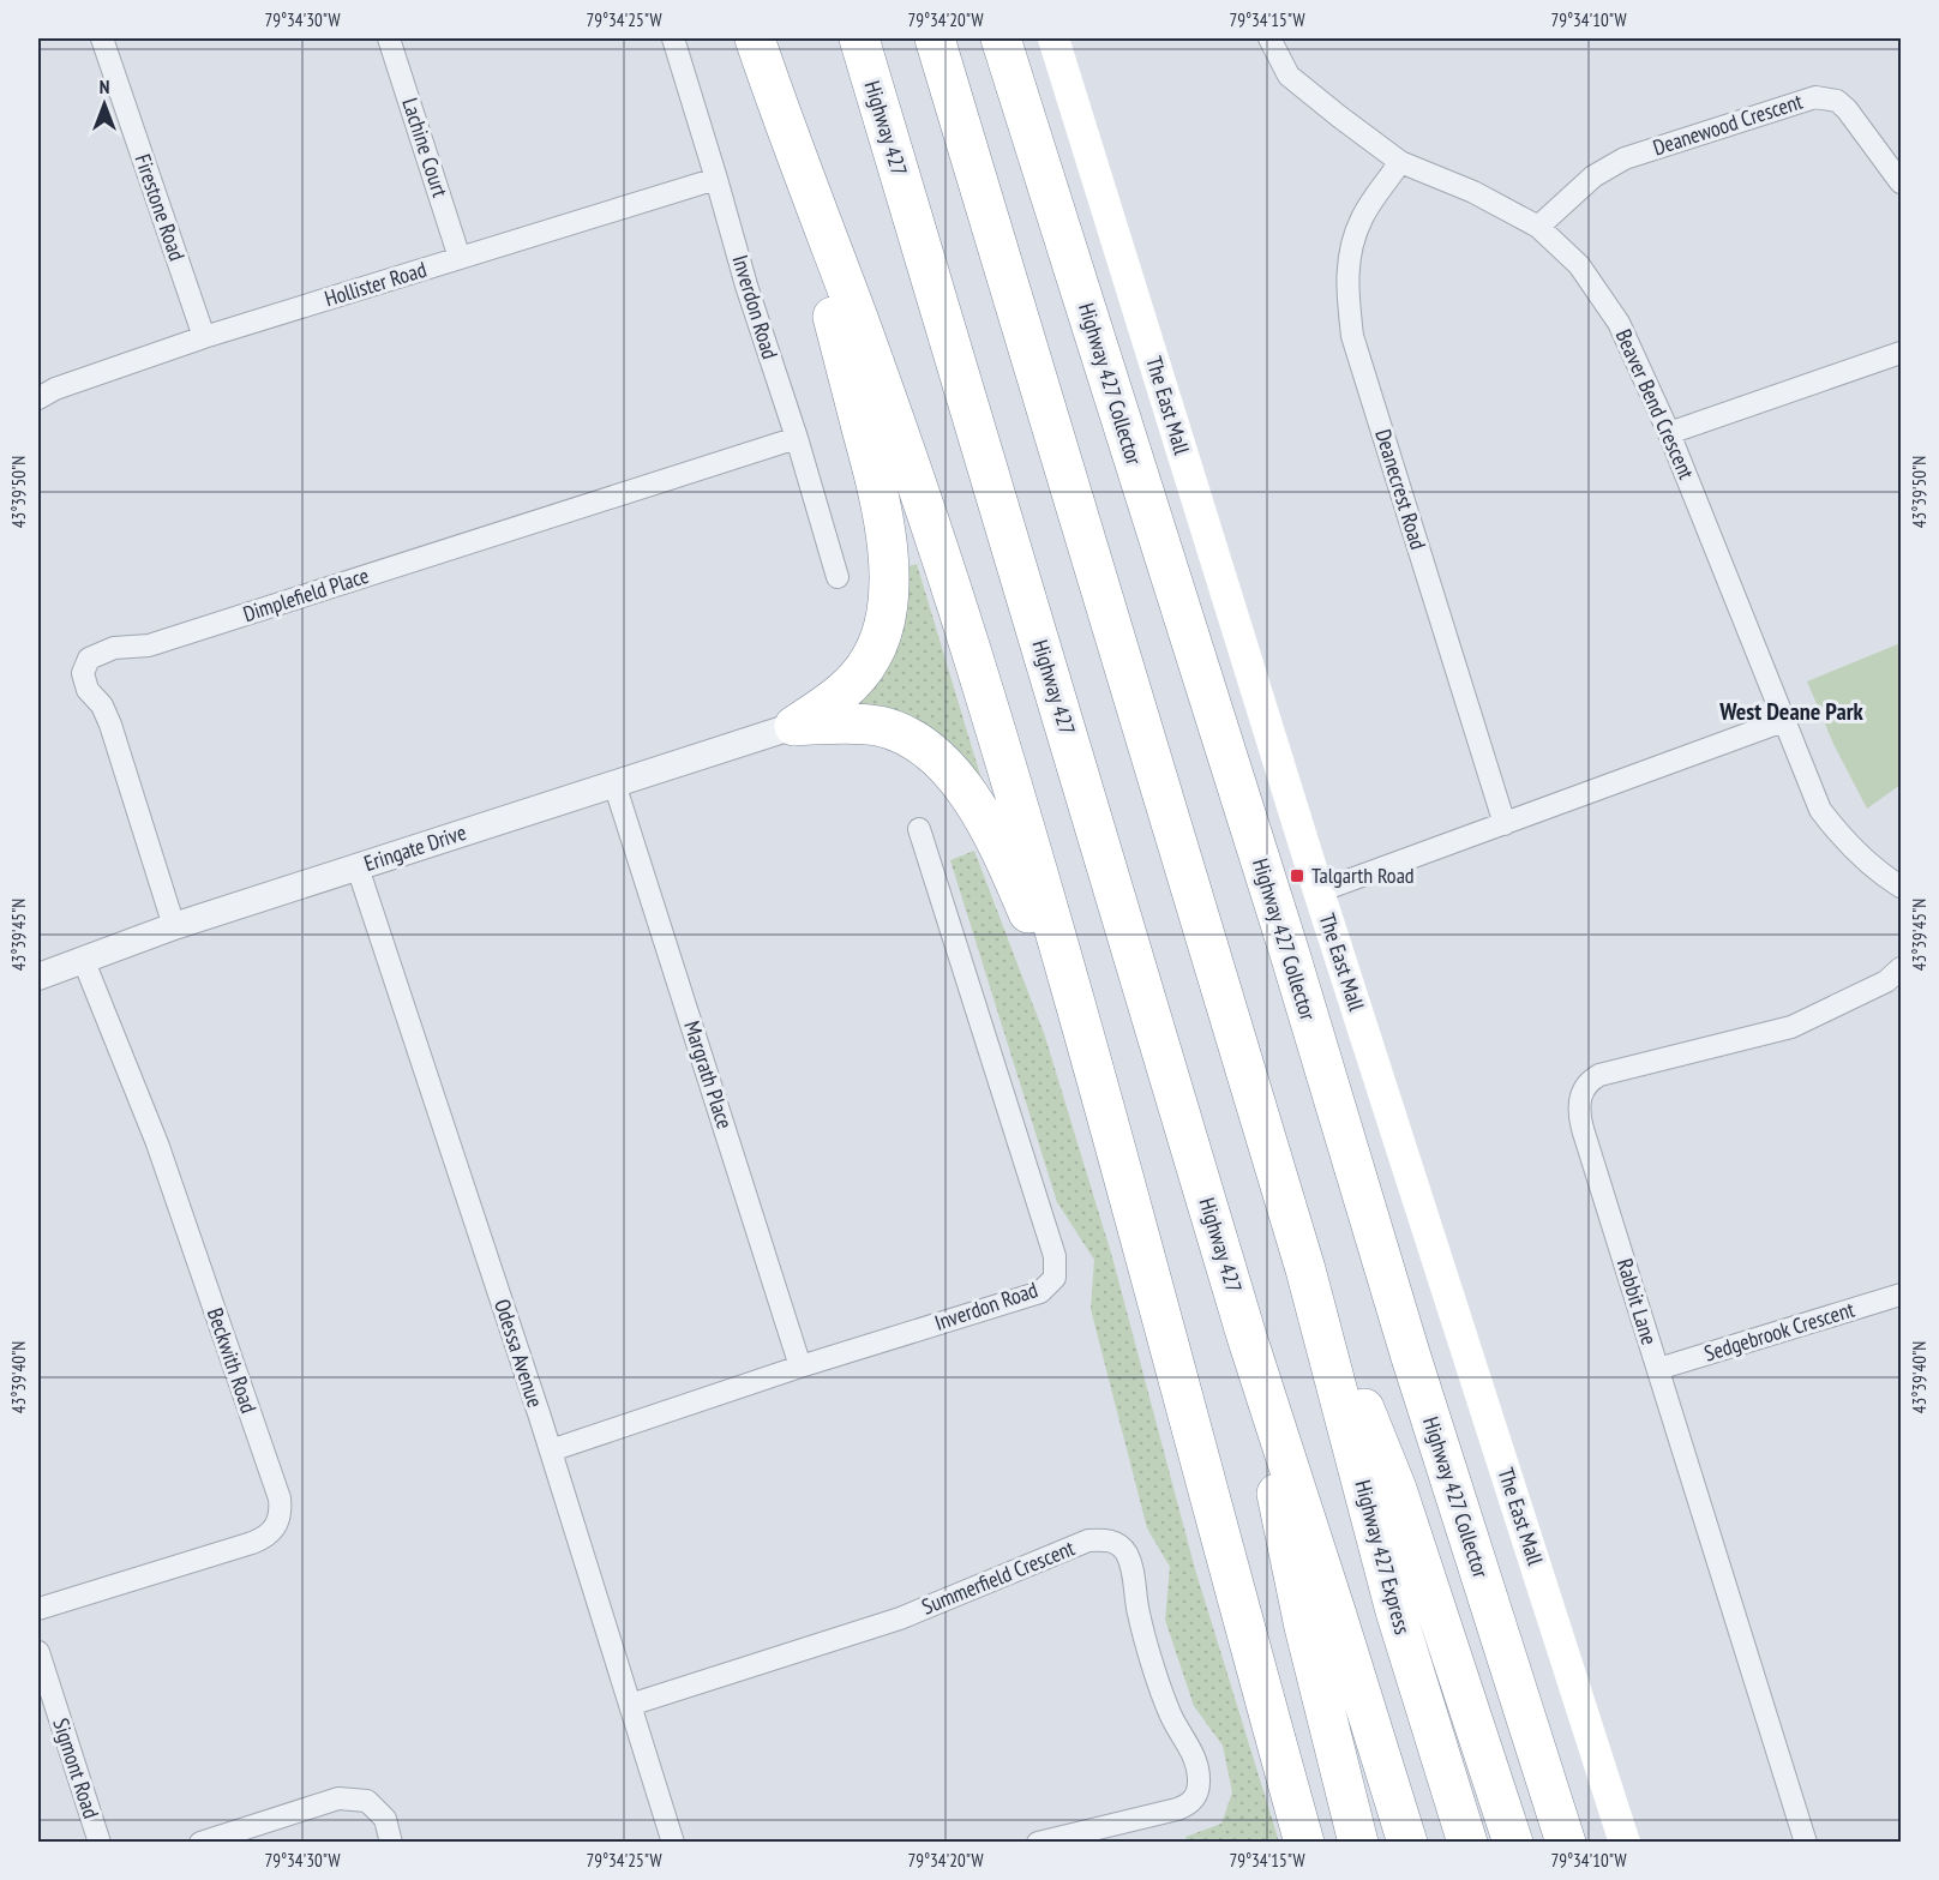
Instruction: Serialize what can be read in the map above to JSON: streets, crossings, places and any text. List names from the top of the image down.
{
  "streets": {
    "highway": ["Highway 427", "Highway 427 Collector", "Highway 427 Express"],
    "main road": ["The East Mall"],
    "street": [
      "Deanewood Crescent",
      "Lachine Court",
      "Firestone Road",
      "Hollister Road",
      "Inverdon Road",
      "Beaver Bend Crescent",
      "Deanecrest Road",
      "Dimplefield Place",
      "Eringate Drive",
      "Margrath Place",
      "Rabbit Lane",
      "Sedgebrook Crescent",
      "Odessa Avenue",
      "Beckwith Road",
      "Summerfield Crescent",
      "Sigmont Road"
    ]
  },
  "crossings": [
    ["Deanewood Crescent", "Beaver Bend Crescent"],
    ["Lachine Court", "Hollister Road"],
    ["Firestone Road", "Hollister Road"],
    ["Hollister Road", "Inverdon Road"],
    ["Inverdon Road", "Dimplefield Place"],
    ["Inverdon Road", "Margrath Place"],
    ["Inverdon Road", "Odessa Avenue"],
    ["Beaver Bend Crescent", "Deanecrest Road"],
    ["Dimplefield Place", "Eringate Drive"],
    ["Eringate Drive", "Margrath Place"],
    ["Eringate Drive", "Odessa Avenue"],
    ["Eringate Drive", "Beckwith Road"],
    ["Rabbit Lane", "Sedgebrook Crescent"],
    ["Odessa Avenue", "Summerfield Crescent"]
  ],
  "districts": ["West Deane Park"],
  "places": {
    "transit": ["Talgarth Road"]
  },
  "north": "top",
  "coordinates": [
    "79°34'30\"W",
    "79°34'25\"W",
    "79°34'20\"W",
    "79°34'15\"W",
    "79°34'10\"W",
    "43°39'50\"N",
    "43°39'45\"N",
    "43°39'40\"N"
  ]
}
